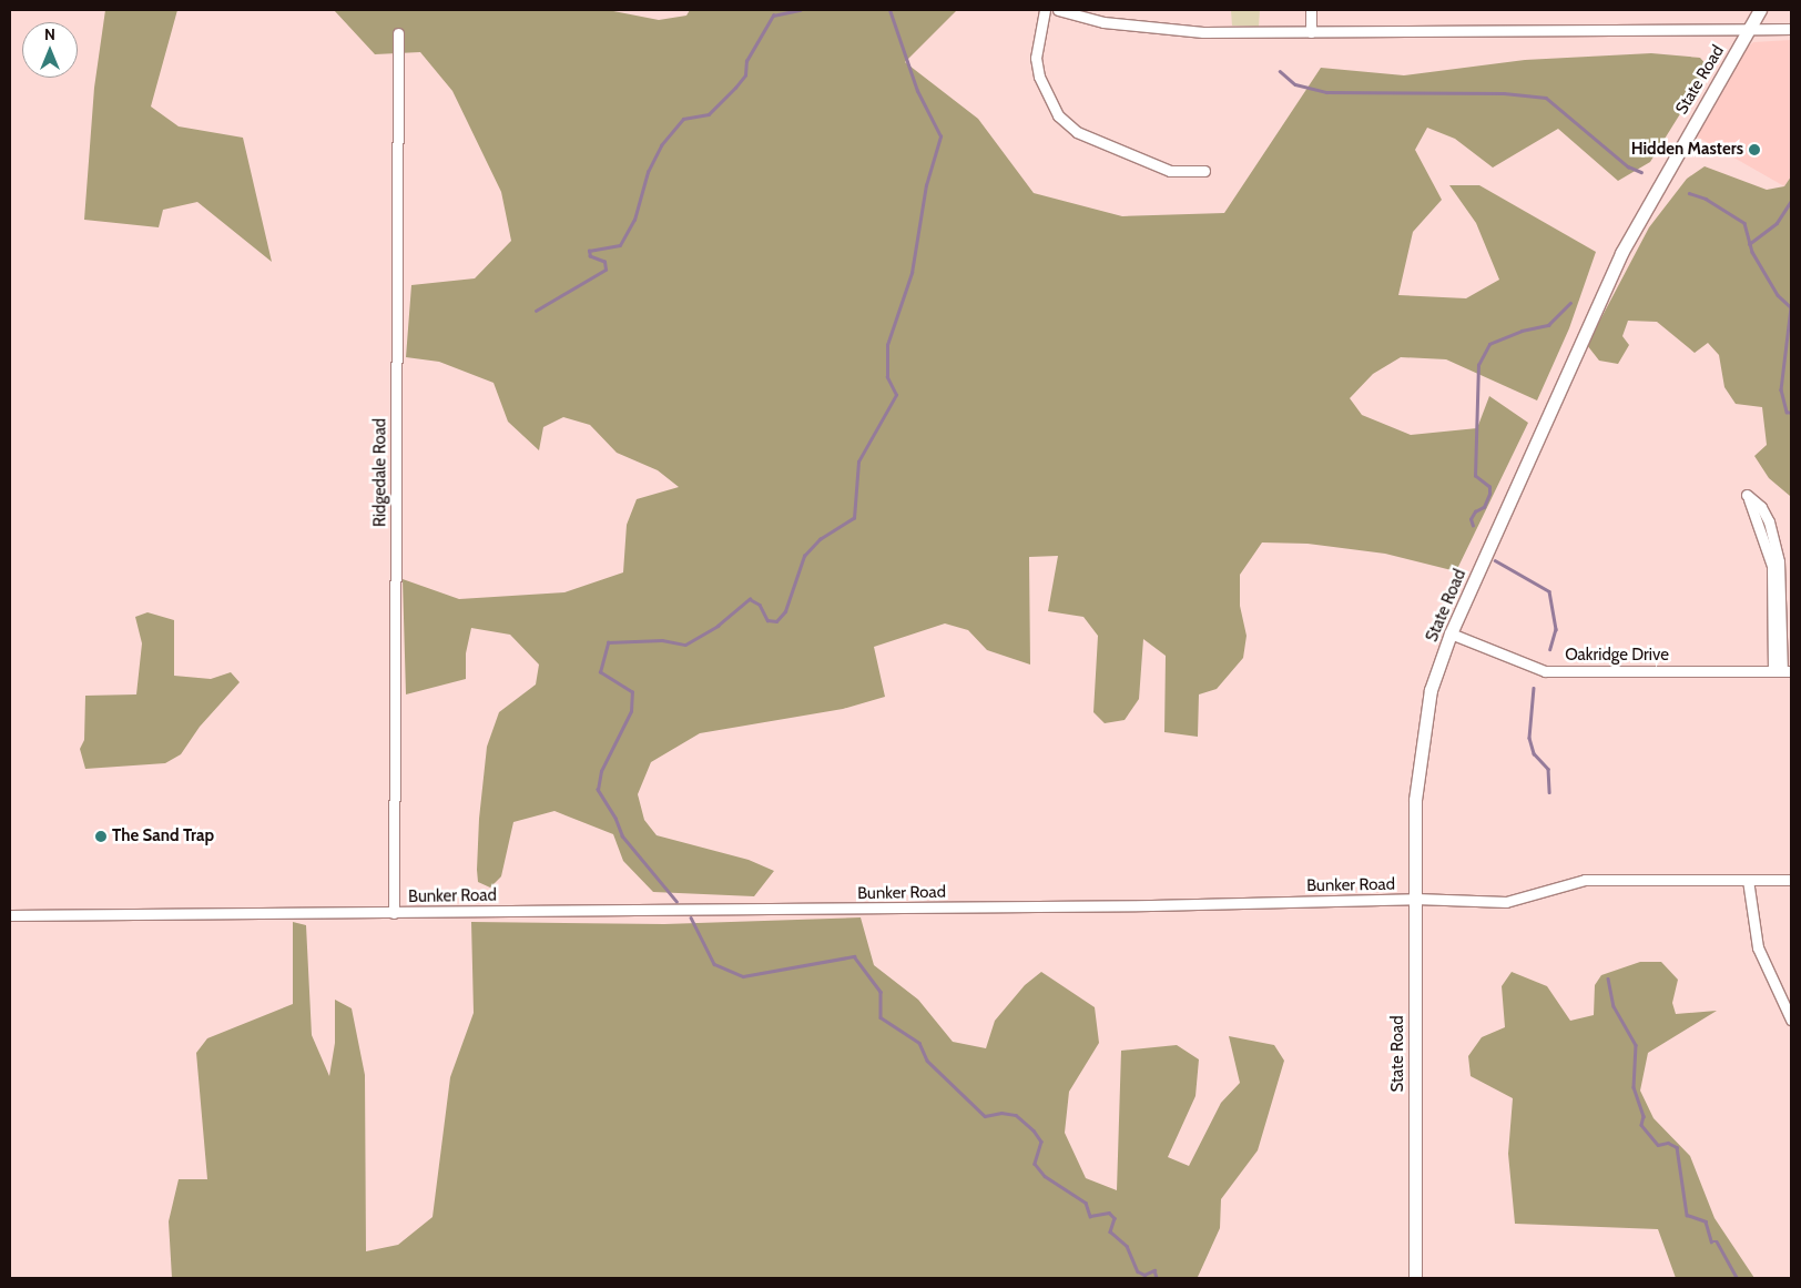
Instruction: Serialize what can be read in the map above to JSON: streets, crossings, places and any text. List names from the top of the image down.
{
  "streets": {
    "main road": ["State Road"],
    "street": ["Ridgedale Road", "Oakridge Drive", "Bunker Road"]
  },
  "crossings": [
    ["State Road", "Oakridge Drive"],
    ["State Road", "Bunker Road"],
    ["Ridgedale Road", "Bunker Road"]
  ],
  "places": ["Hidden Masters", "The Sand Trap"],
  "north": "top"
}
